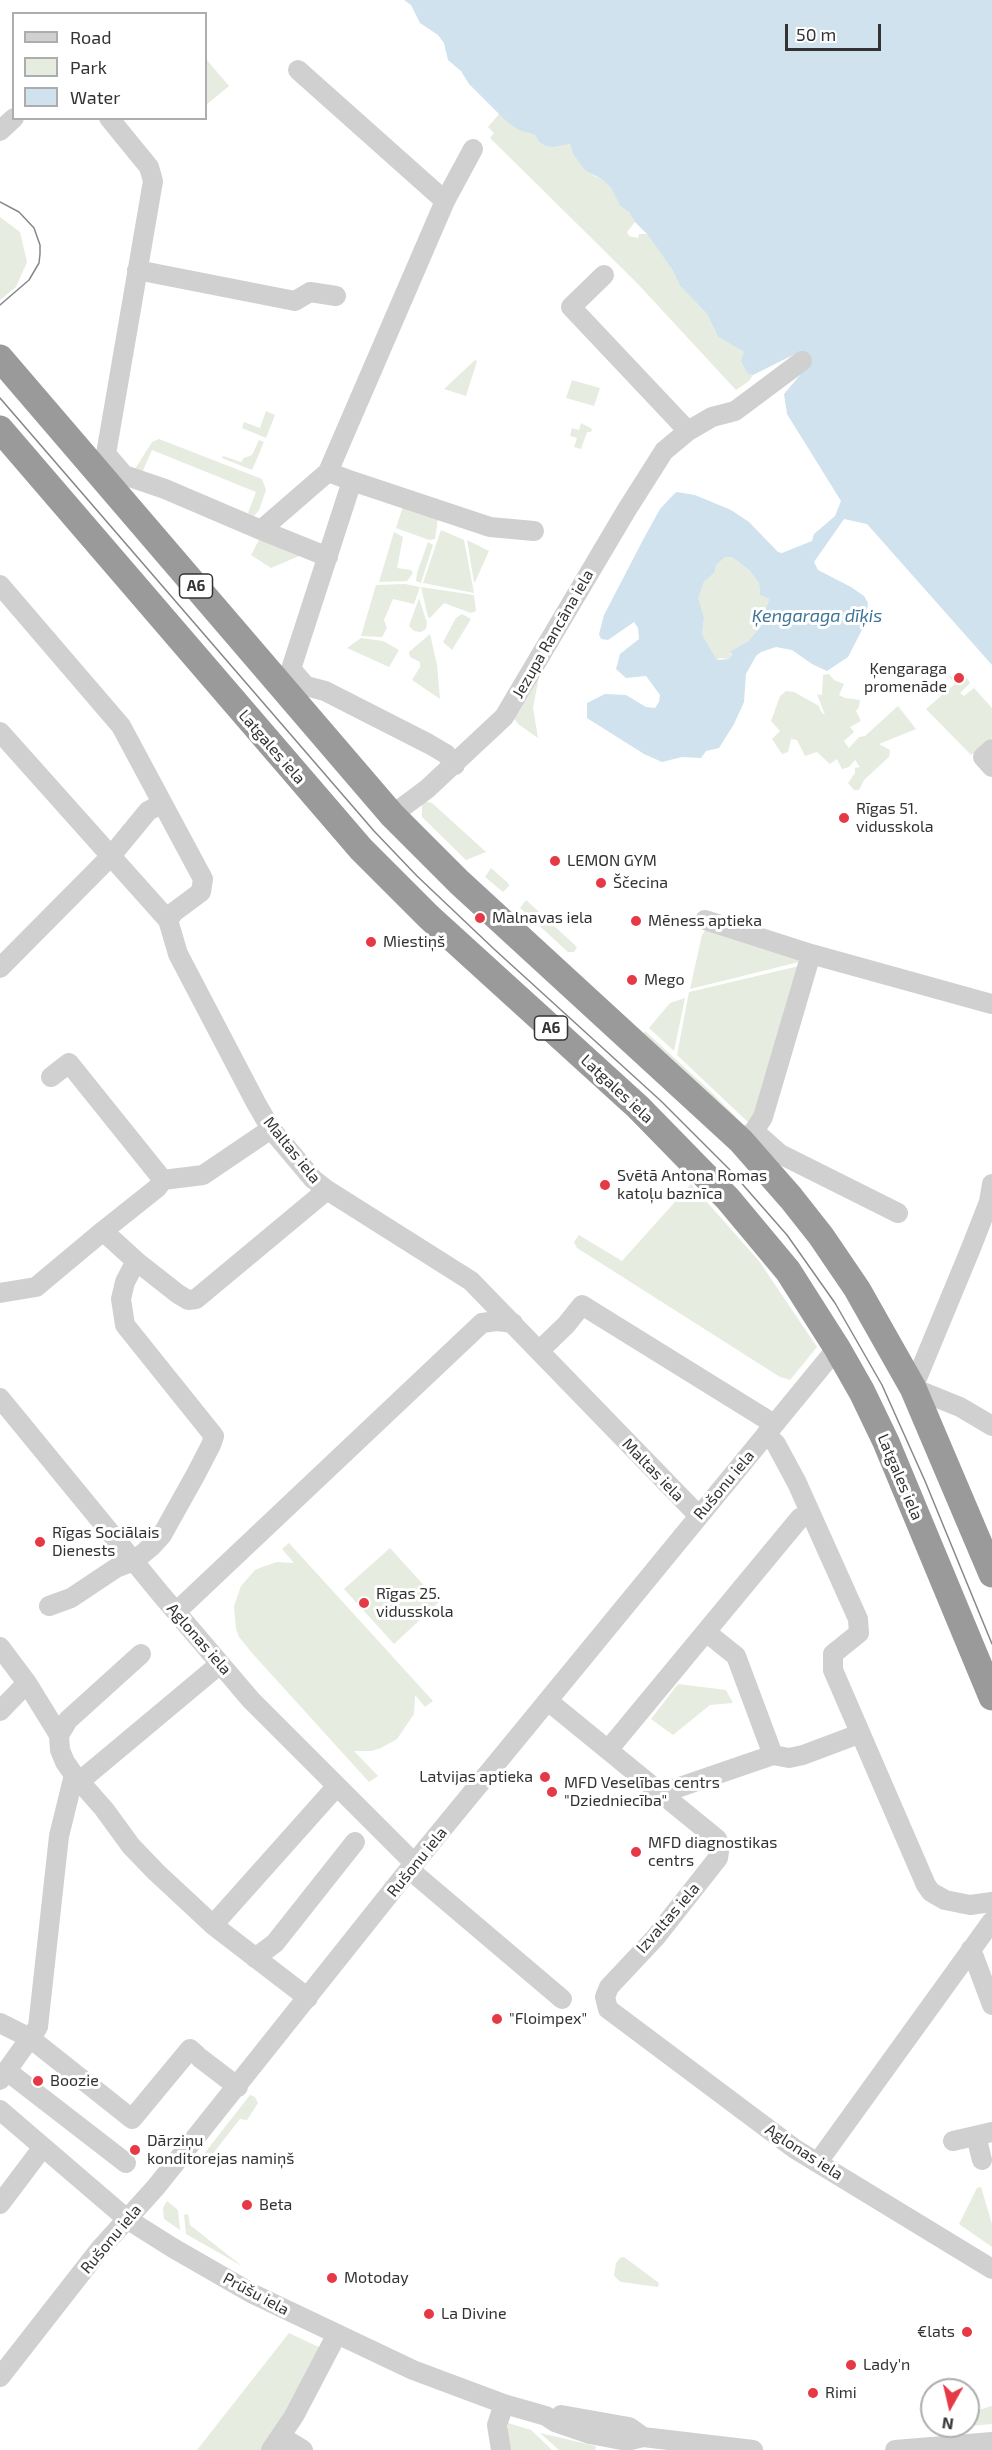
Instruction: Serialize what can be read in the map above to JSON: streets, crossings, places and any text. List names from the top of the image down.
{
  "streets": {
    "highway": ["A6", "Latgales iela"],
    "street": [
      "Jezupa Rancāna iela",
      "Maltas iela",
      "Rušonu iela",
      "Aglonas iela",
      "Izvaltas iela",
      "Prūšu iela"
    ]
  },
  "crossings": [
    ["A6", "Jezupa Rancāna iela"],
    ["Latgales iela", "Rušonu iela"],
    ["Maltas iela", "Rušonu iela"],
    ["Rušonu iela", "Aglonas iela"],
    ["Rušonu iela", "Izvaltas iela"],
    ["Rušonu iela", "Prūšu iela"],
    ["Aglonas iela", "Izvaltas iela"]
  ],
  "water": ["Ķengaraga dīķis"],
  "places": [
    "Ķengaraga promenāde",
    "Rīgas 51. vidusskola",
    "LEMON GYM",
    "Ščecina",
    "Malnavas iela",
    "Mēness aptieka",
    "Miestiņš",
    "Mego",
    "Svētā Antona Romas katoļu baznīca",
    "Rīgas Sociālais Dienests",
    "Rīgas 25. vidusskola",
    "Latvijas aptieka",
    "MFD Veselības centrs \"Dziedniecība\"",
    "MFD diagnostikas centrs",
    "\"Floimpex\"",
    "Boozie",
    "Dārziņu konditorejas namiņš",
    "Beta",
    "Motoday",
    "La Divine",
    "€lats",
    "Lady'n",
    "Rimi"
  ],
  "legend": ["Road", "Park", "Water"],
  "scale_bar": "50 m",
  "north": "bottom"
}
